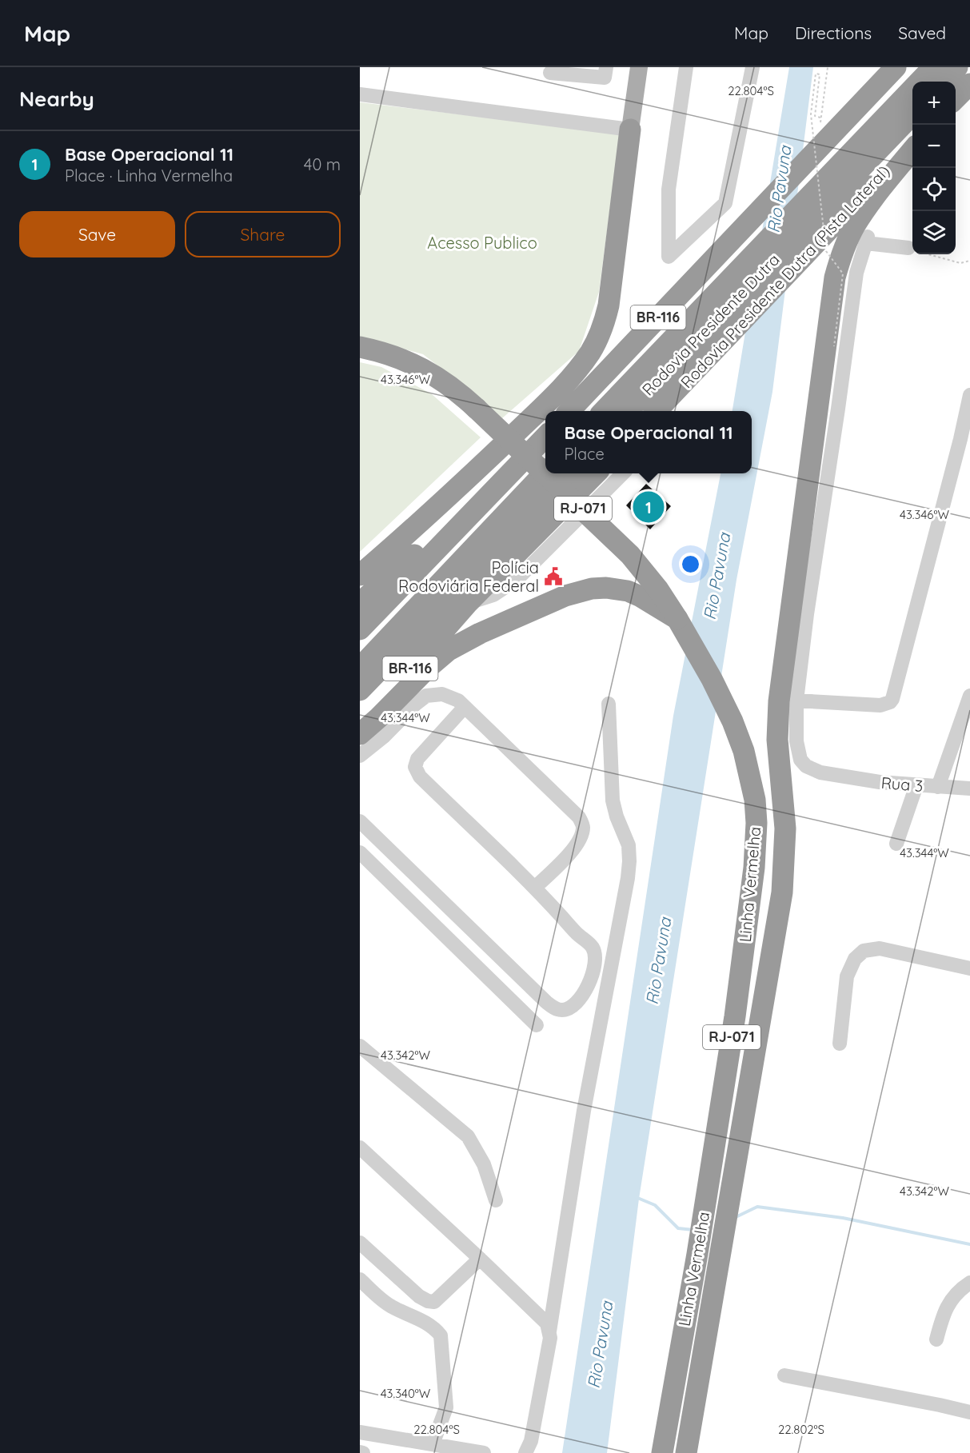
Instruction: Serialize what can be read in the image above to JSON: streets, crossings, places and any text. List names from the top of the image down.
{
  "streets": {
    "highway": [
      "Rodovia Presidente Dutra (Pista Lateral)",
      "BR-116",
      "Rodovia Presidente Dutra",
      "RJ-071",
      "Linha Vermelha"
    ],
    "street": ["Rua 3"]
  },
  "crossings": [
    ["RJ-071", "Linha Vermelha"]
  ],
  "water": ["Rio Pavuna"],
  "parks": ["Acesso Publico"],
  "places": {
    "public building": ["Polícia Rodoviária Federal"]
  },
  "page": {
    "header": "Map",
    "nav": ["Map", "Directions", "Saved"],
    "heading": "Nearby",
    "map_buttons": ["+", "−"],
    "list": [
      {
        "mark": "1",
        "name": "Base Operacional 11",
        "note": "Place · Linha Vermelha",
        "value": "40 m"
      }
    ],
    "buttons": ["Save", "Share"],
    "popup": ["Base Operacional 11", "Place"],
    "pins": "1"
  },
  "coordinates": [
    "22.804°S",
    "43.346°W",
    "43.344°W",
    "43.342°W",
    "43.340°W",
    "22.802°S"
  ]
}
